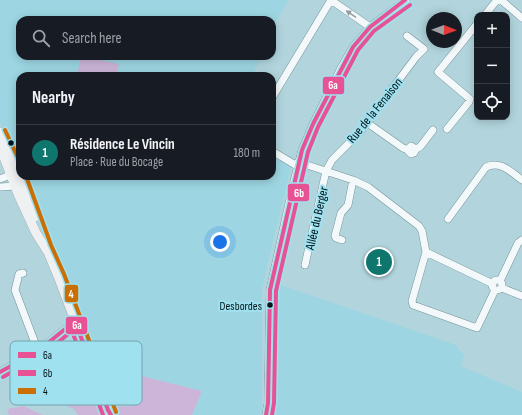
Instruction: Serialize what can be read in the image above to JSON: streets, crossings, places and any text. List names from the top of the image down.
{
  "streets": {
    "street": ["Rue de la Fenaison", "Allée du Berger"]
  },
  "crossings": [
    ["Rue de la Fenaison", "Allée du Berger"]
  ],
  "places": ["Desbordes"],
  "lines": ["transit line 6a", "transit line 6b", "transit line 4"],
  "legend": ["6a", "6b", "4"],
  "north": "right",
  "page": {
    "map_buttons": ["+", "−"],
    "search": "Search here",
    "heading": "Nearby",
    "list": [
      {
        "mark": "1",
        "name": "Résidence Le Vincin",
        "note": "Place · Rue du Bocage",
        "value": "180 m"
      }
    ],
    "pins": "1"
  }
}
